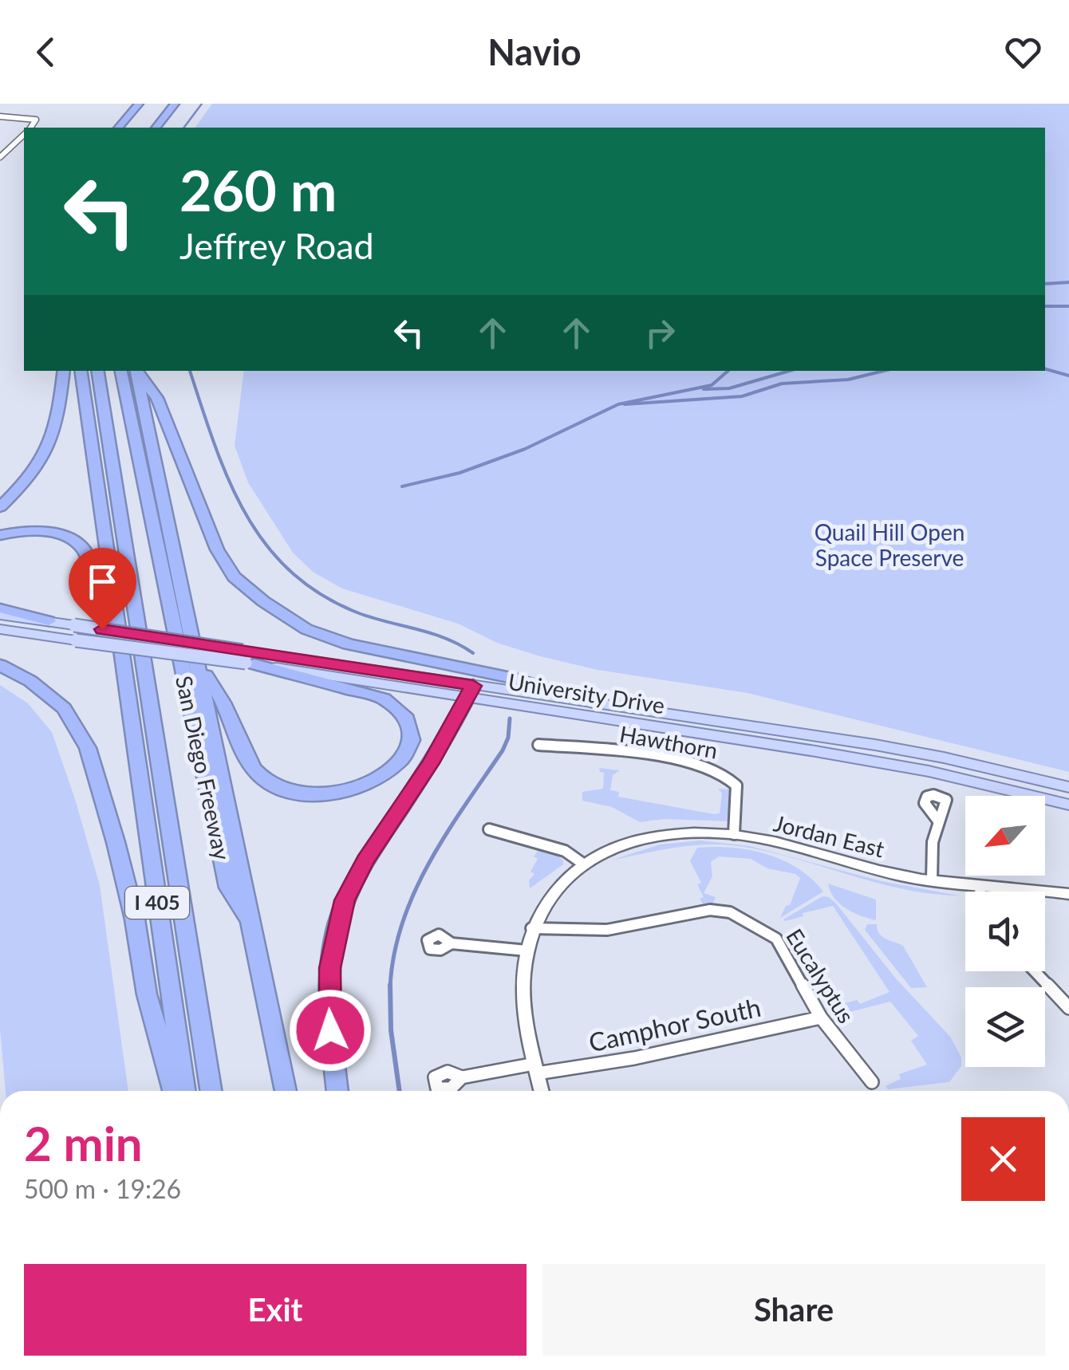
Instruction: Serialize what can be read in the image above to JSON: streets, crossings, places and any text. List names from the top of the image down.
{
  "streets": {
    "highway": ["San Diego Freeway", "I 405"],
    "main road": ["University Drive"],
    "street": [
      "Hawthorn",
      "Jordan East",
      "Eucalyptus",
      "Camphor South"
    ]
  },
  "crossings": [
    ["Hawthorn", "Jordan East"],
    ["Jordan East", "Eucalyptus"],
    ["Jordan East", "Camphor South"],
    ["Eucalyptus", "Camphor South"]
  ],
  "parks": ["Quail Hill Open Space Preserve"],
  "north": "bottom left",
  "page": {
    "header": "Navio",
    "turn": ["260 m", "Jeffrey Road"],
    "heading": ["2 min", "500 m · 19:26"],
    "buttons": ["Exit", "Share"]
  }
}
